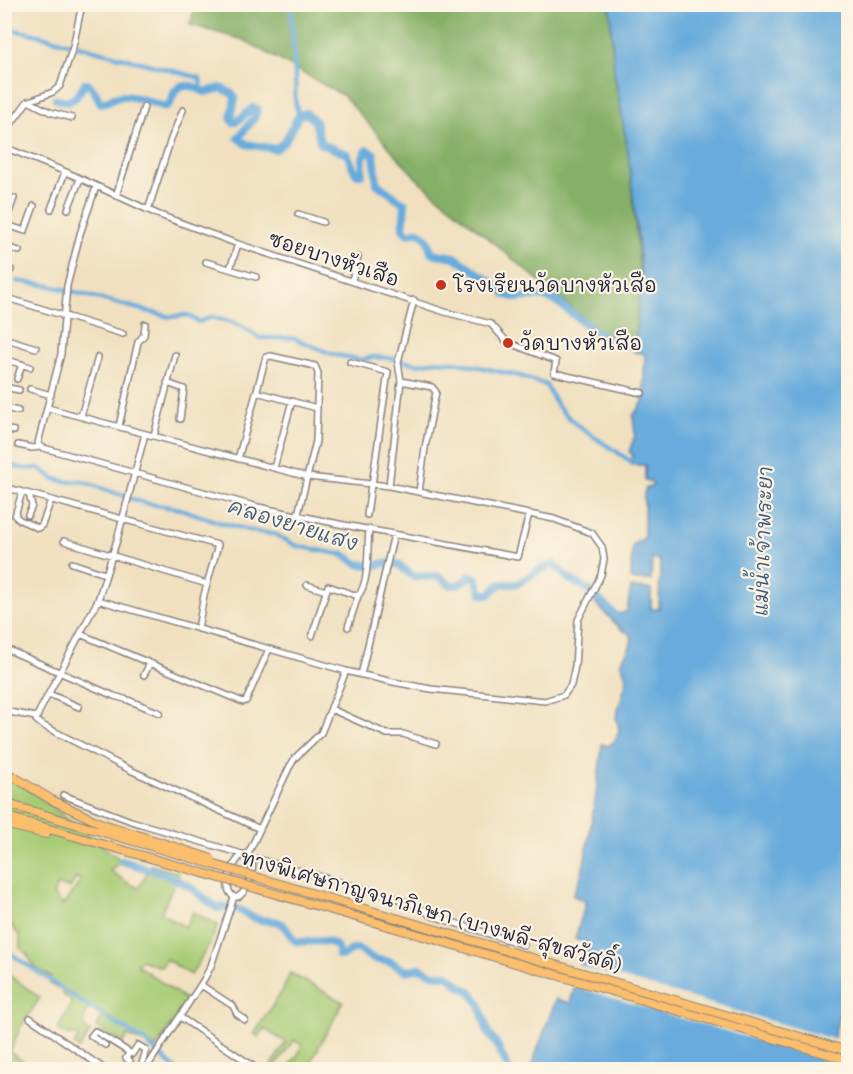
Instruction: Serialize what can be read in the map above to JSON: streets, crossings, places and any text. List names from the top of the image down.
{
  "streets": {
    "highway": ["ทางพิเศษกาญจนาภิเษก (บางพลี-สุขสวัสดิ์)"],
    "street": ["ซอยบางหัวเสือ"]
  },
  "water": ["คลองยายแสง", "แม่น้ำเจ้าพระยา"],
  "places": ["โรงเรียนวัดบางหัวเสือ", "วัดบางหัวเสือ"]
}
